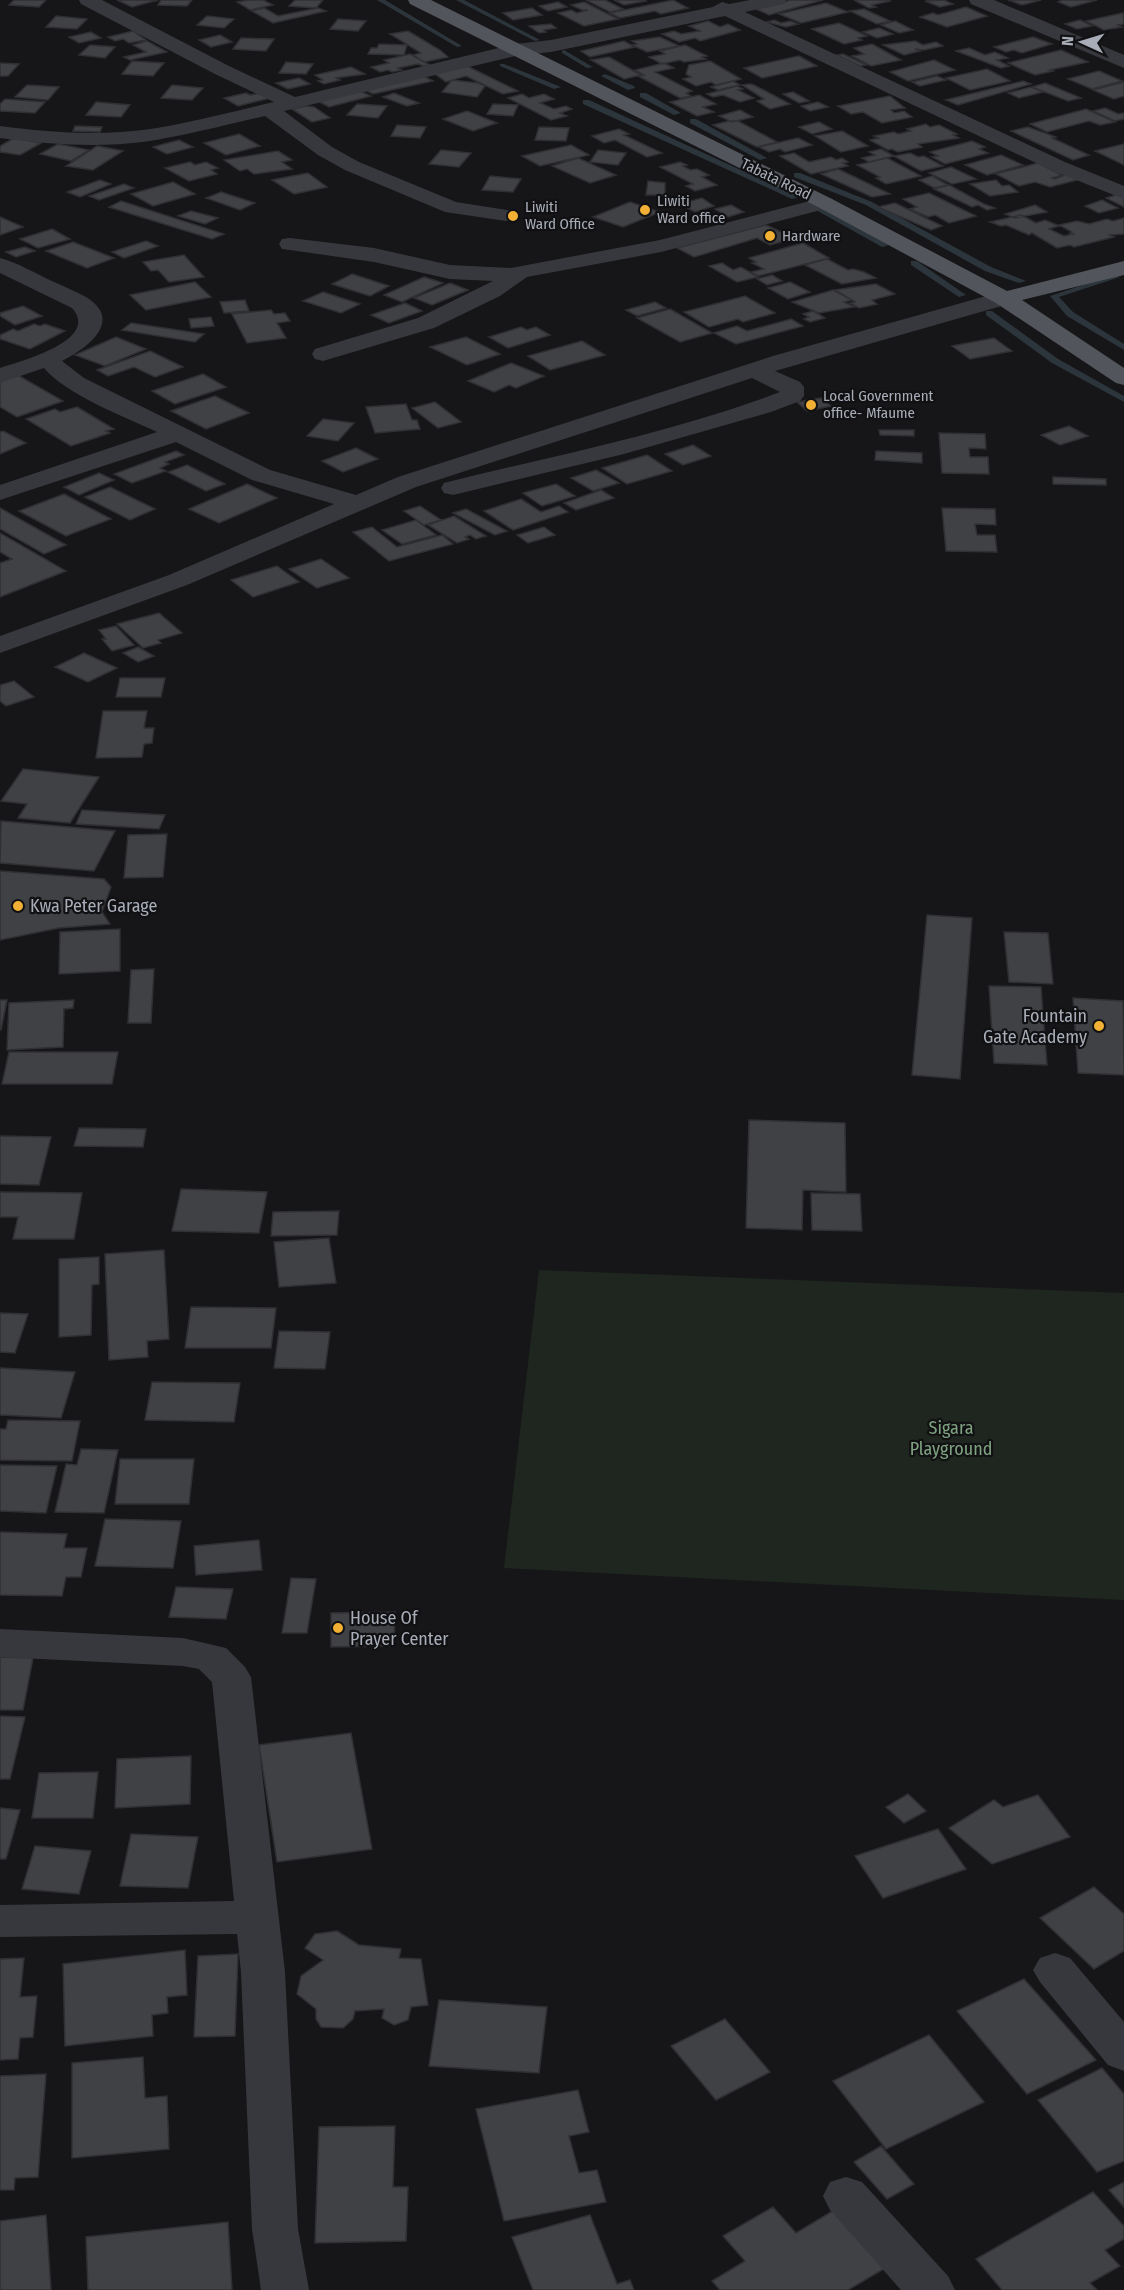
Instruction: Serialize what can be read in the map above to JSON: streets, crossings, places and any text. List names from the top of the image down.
{
  "streets": {
    "main road": ["Tabata Road"]
  },
  "parks": ["Sigara Playground"],
  "places": [
    "Liwiti Ward office",
    "Liwiti Ward Office",
    "Hardware",
    "Local Government office- Mfaume",
    "Kwa Peter Garage",
    "Fountain Gate Academy",
    "House Of Prayer Center"
  ],
  "north": "left"
}
